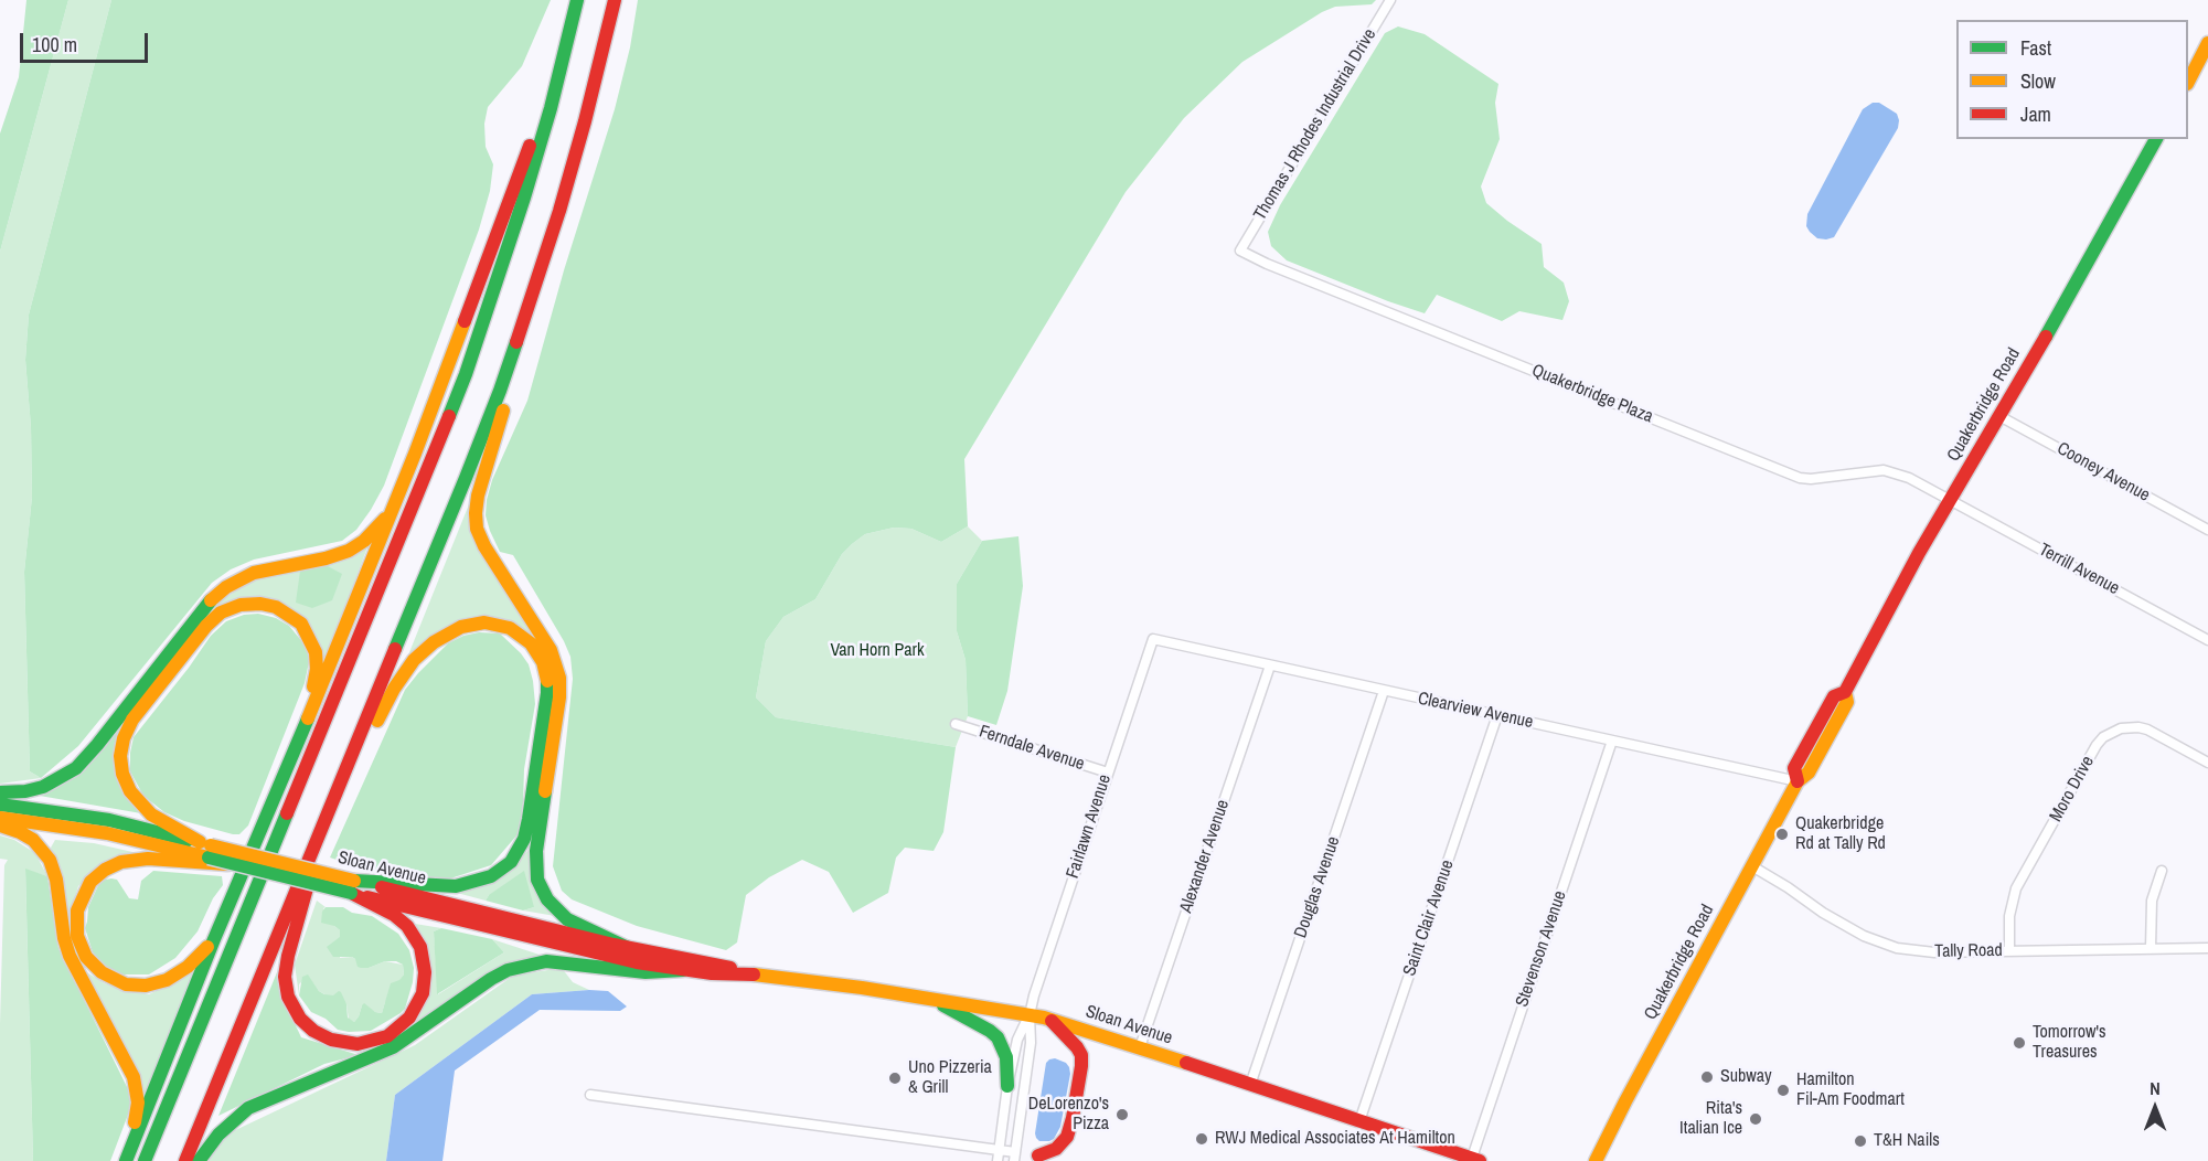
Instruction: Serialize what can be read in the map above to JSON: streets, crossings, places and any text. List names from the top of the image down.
{
  "streets": {
    "main road": ["Quakerbridge Road", "Sloan Avenue"],
    "street": [
      "Thomas J Rhodes Industrial Drive",
      "Quakerbridge Plaza",
      "Cooney Avenue",
      "Terrill Avenue",
      "Clearview Avenue",
      "Ferndale Avenue",
      "Moro Drive",
      "Fairlawn Avenue",
      "Alexander Avenue",
      "Douglas Avenue",
      "Saint Clair Avenue",
      "Stevenson Avenue",
      "Tally Road"
    ]
  },
  "crossings": [
    ["Thomas J Rhodes Industrial Drive", "Quakerbridge Plaza"],
    ["Quakerbridge Plaza", "Quakerbridge Road"],
    ["Quakerbridge Plaza", "Terrill Avenue"],
    ["Quakerbridge Road", "Cooney Avenue"],
    ["Quakerbridge Road", "Terrill Avenue"],
    ["Quakerbridge Road", "Clearview Avenue"],
    ["Quakerbridge Road", "Tally Road"],
    ["Clearview Avenue", "Fairlawn Avenue"],
    ["Clearview Avenue", "Alexander Avenue"],
    ["Clearview Avenue", "Douglas Avenue"],
    ["Clearview Avenue", "Saint Clair Avenue"],
    ["Clearview Avenue", "Stevenson Avenue"],
    ["Ferndale Avenue", "Fairlawn Avenue"],
    ["Moro Drive", "Tally Road"],
    ["Fairlawn Avenue", "Sloan Avenue"],
    ["Alexander Avenue", "Sloan Avenue"],
    ["Sloan Avenue", "Douglas Avenue"],
    ["Sloan Avenue", "Saint Clair Avenue"],
    ["Sloan Avenue", "Stevenson Avenue"]
  ],
  "parks": ["Van Horn Park"],
  "places": [
    "Quakerbridge Rd at Tally Rd",
    "Tomorrow's Treasures",
    "Subway",
    "Uno Pizzeria & Grill",
    "Hamilton Fil-Am Foodmart",
    "DeLorenzo's Pizza",
    "Rita's Italian Ice",
    "RWJ Medical Associates At Hamilton",
    "T&H Nails"
  ],
  "legend": ["Fast", "Slow", "Jam"],
  "scale_bar": "100 m",
  "north": "top"
}
